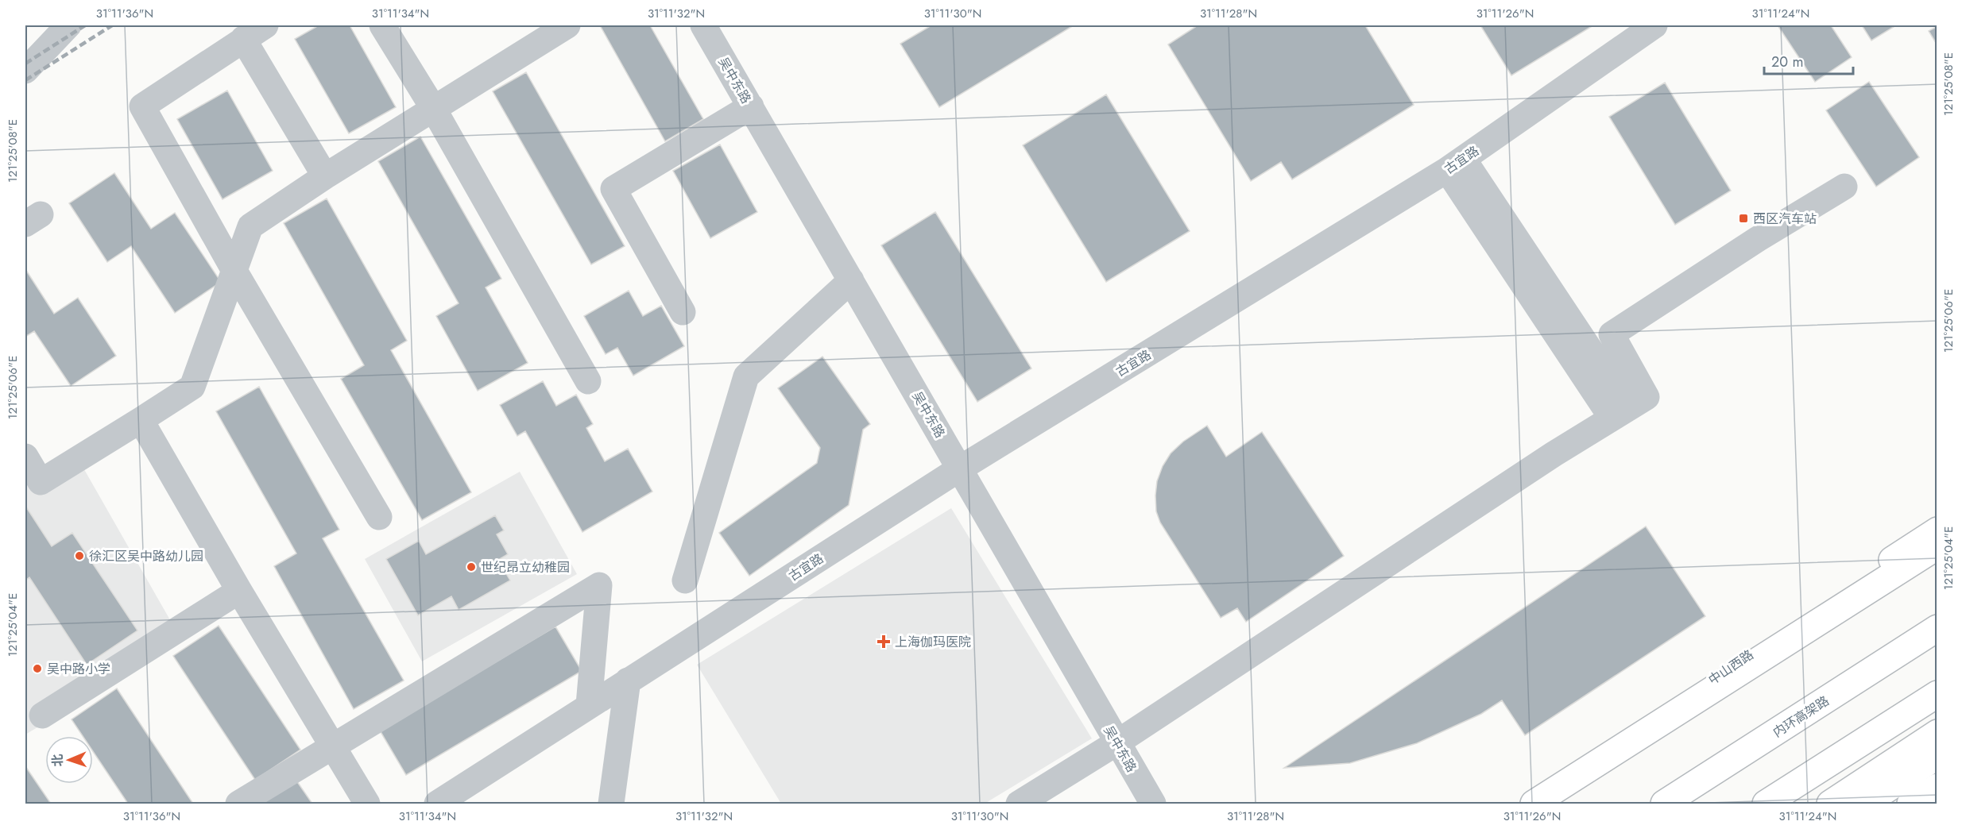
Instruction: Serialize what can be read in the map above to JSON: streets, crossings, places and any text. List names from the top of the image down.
{
  "streets": {
    "main road": ["中山西路", "内环高架路"],
    "street": ["吴中东路", "古宜路"]
  },
  "crossings": [
    ["吴中东路", "古宜路"]
  ],
  "places": {
    "transit": ["西区汽车站"],
    "other": ["徐汇区吴中路幼儿园", "世纪昂立幼稚园", "吴中路小学"],
    "health": ["上海伽玛医院"]
  },
  "scale_bar": "20 m",
  "north": "left",
  "coordinates": [
    "31°11'36\"N",
    "31°11'34\"N",
    "31°11'32\"N",
    "31°11'30\"N",
    "31°11'28\"N",
    "31°11'26\"N",
    "31°11'24\"N",
    "121°25'08\"E",
    "121°25'06\"E",
    "121°25'04\"E"
  ]
}
